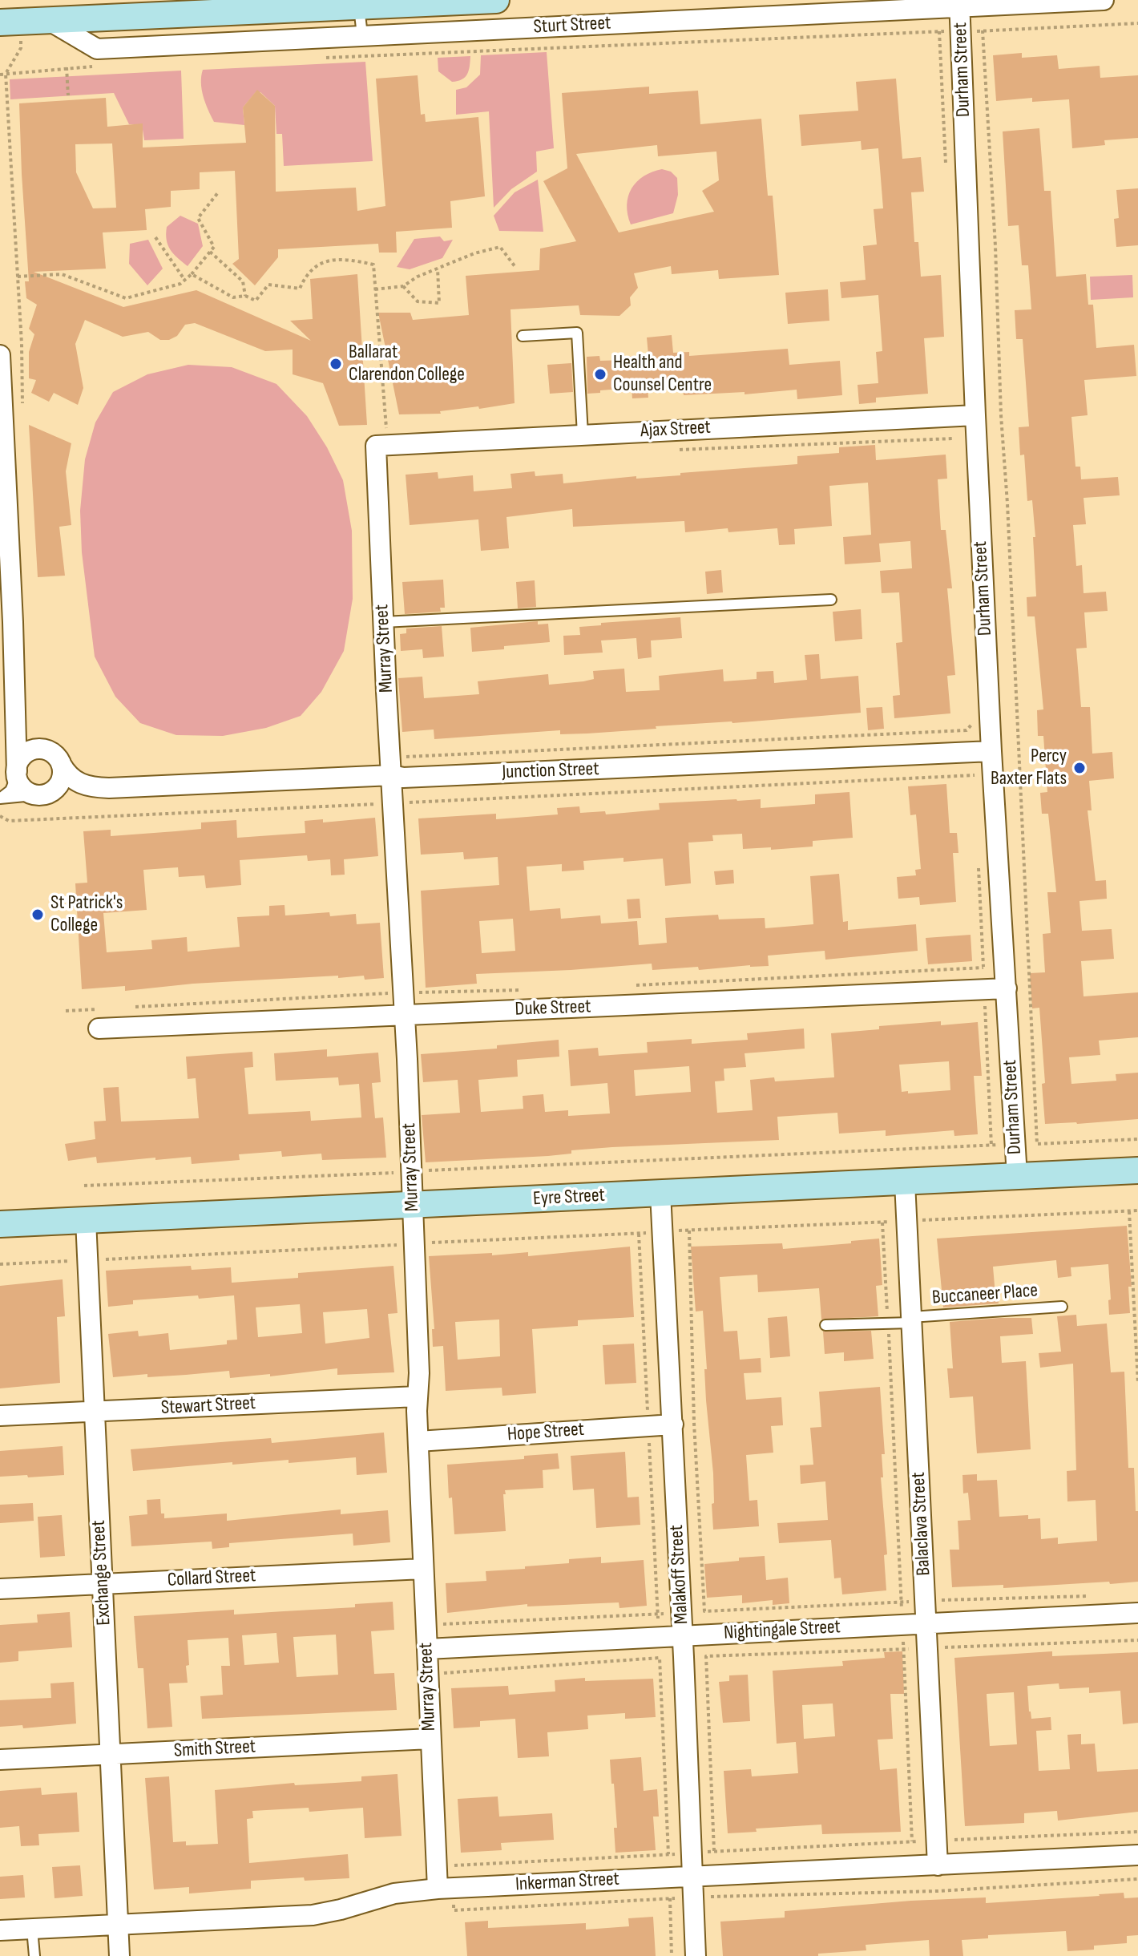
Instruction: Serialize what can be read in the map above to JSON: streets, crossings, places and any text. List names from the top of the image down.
{
  "streets": {
    "main road": ["Eyre Street"],
    "street": [
      "Sturt Street",
      "Durham Street",
      "Ajax Street",
      "Murray Street",
      "Junction Street",
      "Duke Street",
      "Stewart Street",
      "Hope Street",
      "Balaclava Street",
      "Exchange Street",
      "Malakoff Street",
      "Collard Street",
      "Nightingale Street",
      "Smith Street",
      "Inkerman Street"
    ],
    "lane": ["Buccaneer Place"]
  },
  "crossings": [
    ["Sturt Street", "Durham Street"],
    ["Durham Street", "Ajax Street"],
    ["Durham Street", "Junction Street"],
    ["Durham Street", "Duke Street"],
    ["Durham Street", "Eyre Street"],
    ["Ajax Street", "Murray Street"],
    ["Murray Street", "Junction Street"],
    ["Murray Street", "Duke Street"],
    ["Murray Street", "Eyre Street"],
    ["Murray Street", "Stewart Street"],
    ["Murray Street", "Hope Street"],
    ["Murray Street", "Collard Street"],
    ["Murray Street", "Nightingale Street"],
    ["Murray Street", "Smith Street"],
    ["Murray Street", "Inkerman Street"],
    ["Eyre Street", "Balaclava Street"],
    ["Eyre Street", "Exchange Street"],
    ["Eyre Street", "Malakoff Street"],
    ["Buccaneer Place", "Balaclava Street"],
    ["Stewart Street", "Exchange Street"],
    ["Hope Street", "Malakoff Street"],
    ["Balaclava Street", "Nightingale Street"],
    ["Balaclava Street", "Inkerman Street"],
    ["Exchange Street", "Collard Street"],
    ["Exchange Street", "Smith Street"],
    ["Exchange Street", "Inkerman Street"],
    ["Malakoff Street", "Nightingale Street"],
    ["Malakoff Street", "Inkerman Street"]
  ],
  "places": [
    "Ballarat Clarendon College",
    "Health and Counsel Centre",
    "Percy Baxter Flats",
    "St Patrick's College"
  ]
}
